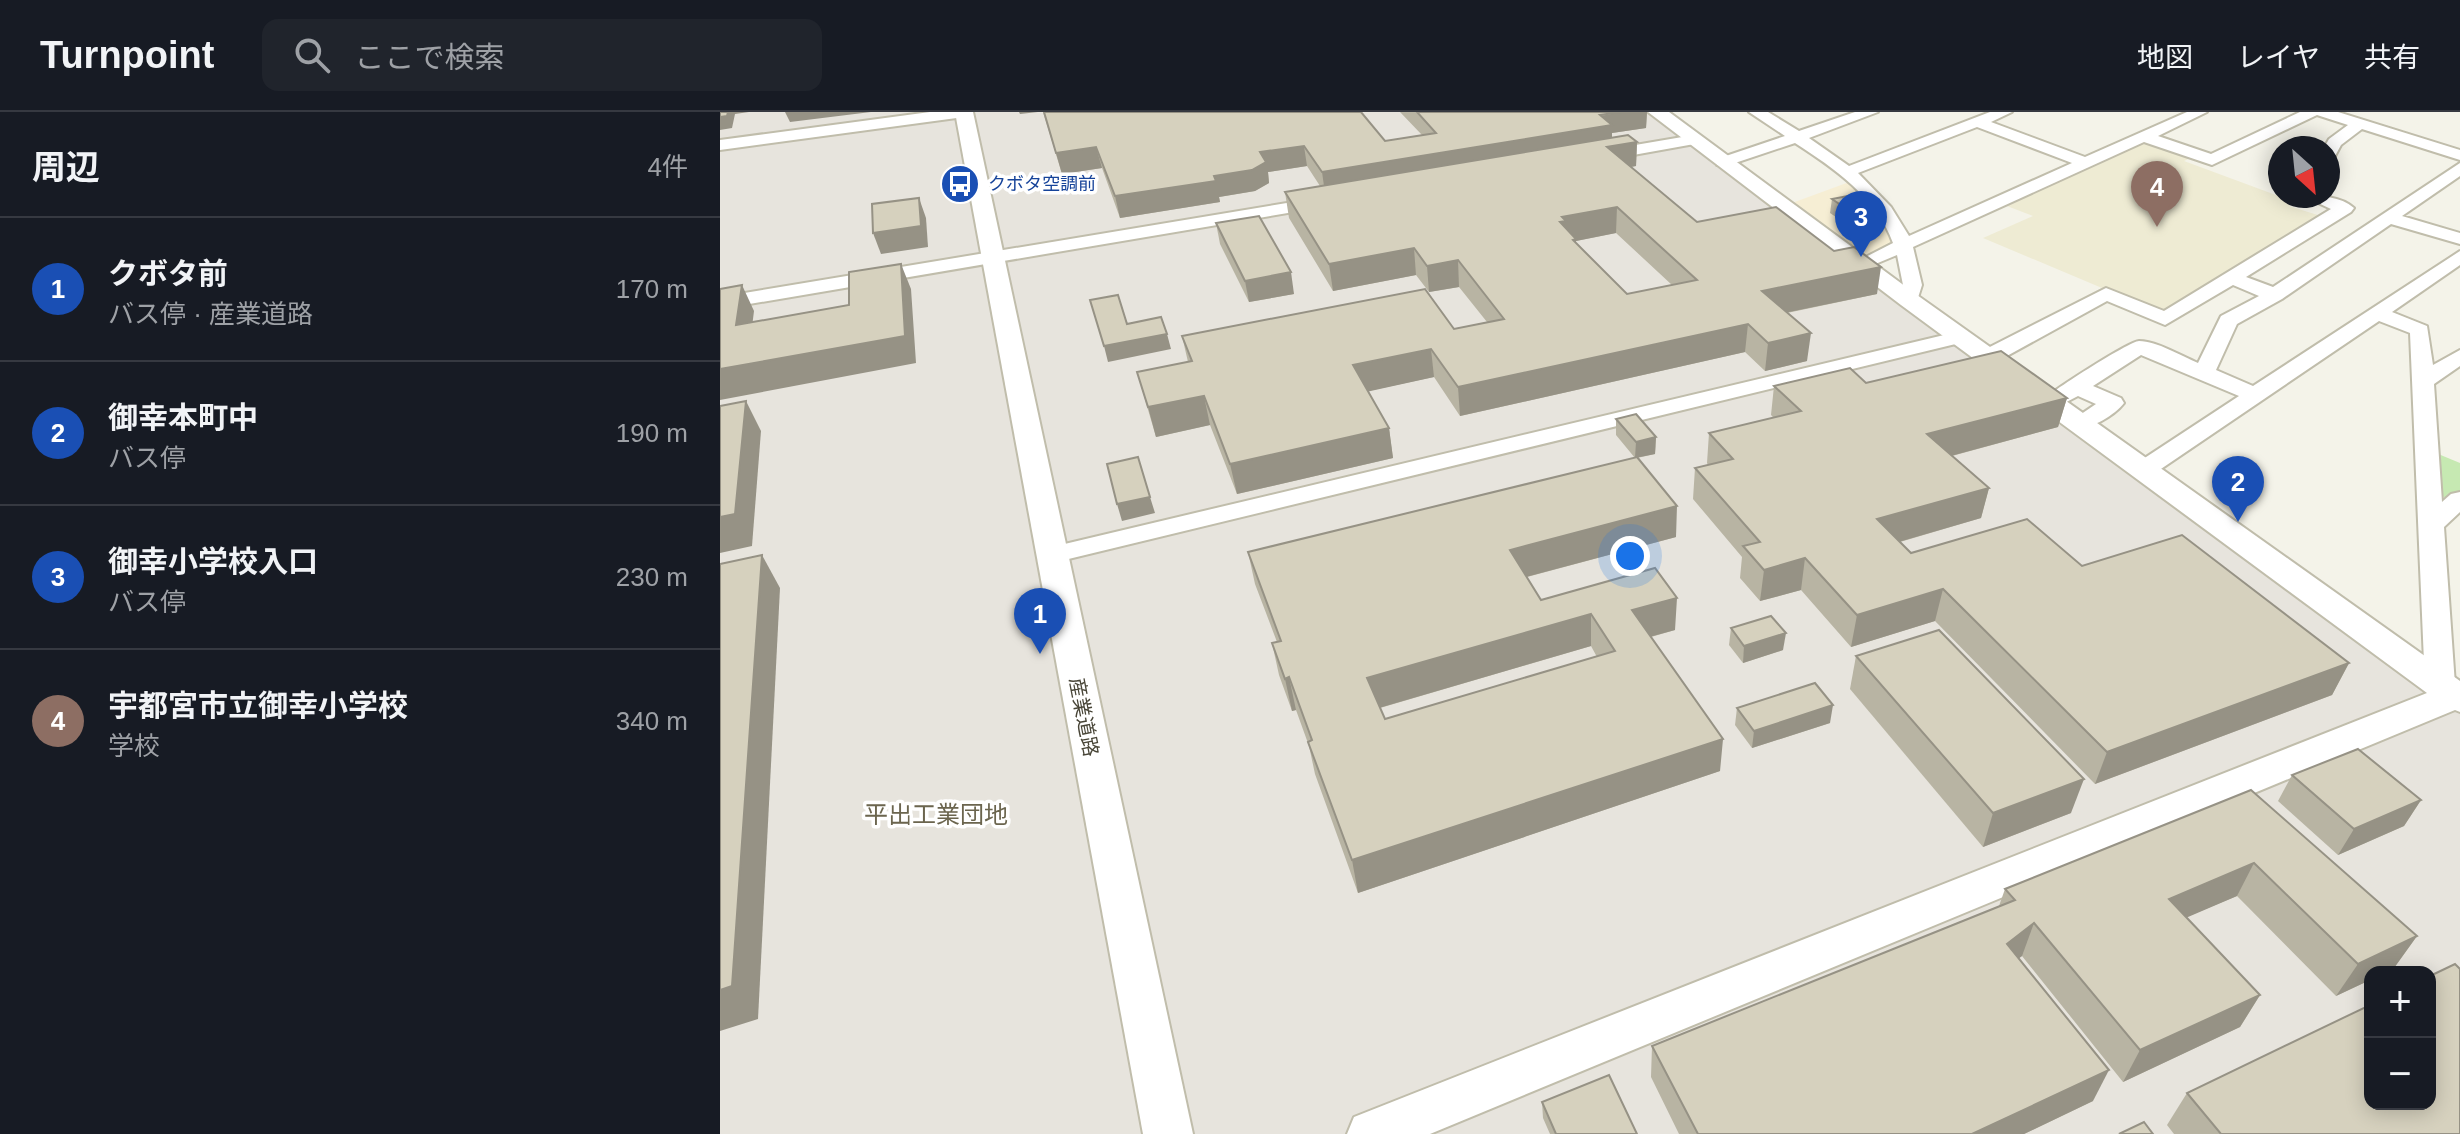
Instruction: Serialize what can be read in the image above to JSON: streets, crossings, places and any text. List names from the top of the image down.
{
  "streets": {
    "street": ["産業道路"]
  },
  "districts": ["平出工業団地"],
  "places": {
    "bus stop": ["クボタ空調前"]
  },
  "north": "bottom right",
  "page": {
    "header": "Turnpoint",
    "search": "ここで検索",
    "nav": ["地図", "レイヤ", "共有"],
    "heading": ["周辺", "4件"],
    "pins": [
      "4",
      "3",
      "2",
      "1"
    ],
    "list": [
      {
        "mark": "1",
        "name": "クボタ前",
        "note": "バス停 · 産業道路",
        "value": "170 m"
      },
      {
        "mark": "2",
        "name": "御幸本町中",
        "note": "バス停",
        "value": "190 m"
      },
      {
        "mark": "3",
        "name": "御幸小学校入口",
        "note": "バス停",
        "value": "230 m"
      },
      {
        "mark": "4",
        "name": "宇都宮市立御幸小学校",
        "note": "学校",
        "value": "340 m"
      }
    ],
    "map_buttons": ["+", "−"]
  }
}
